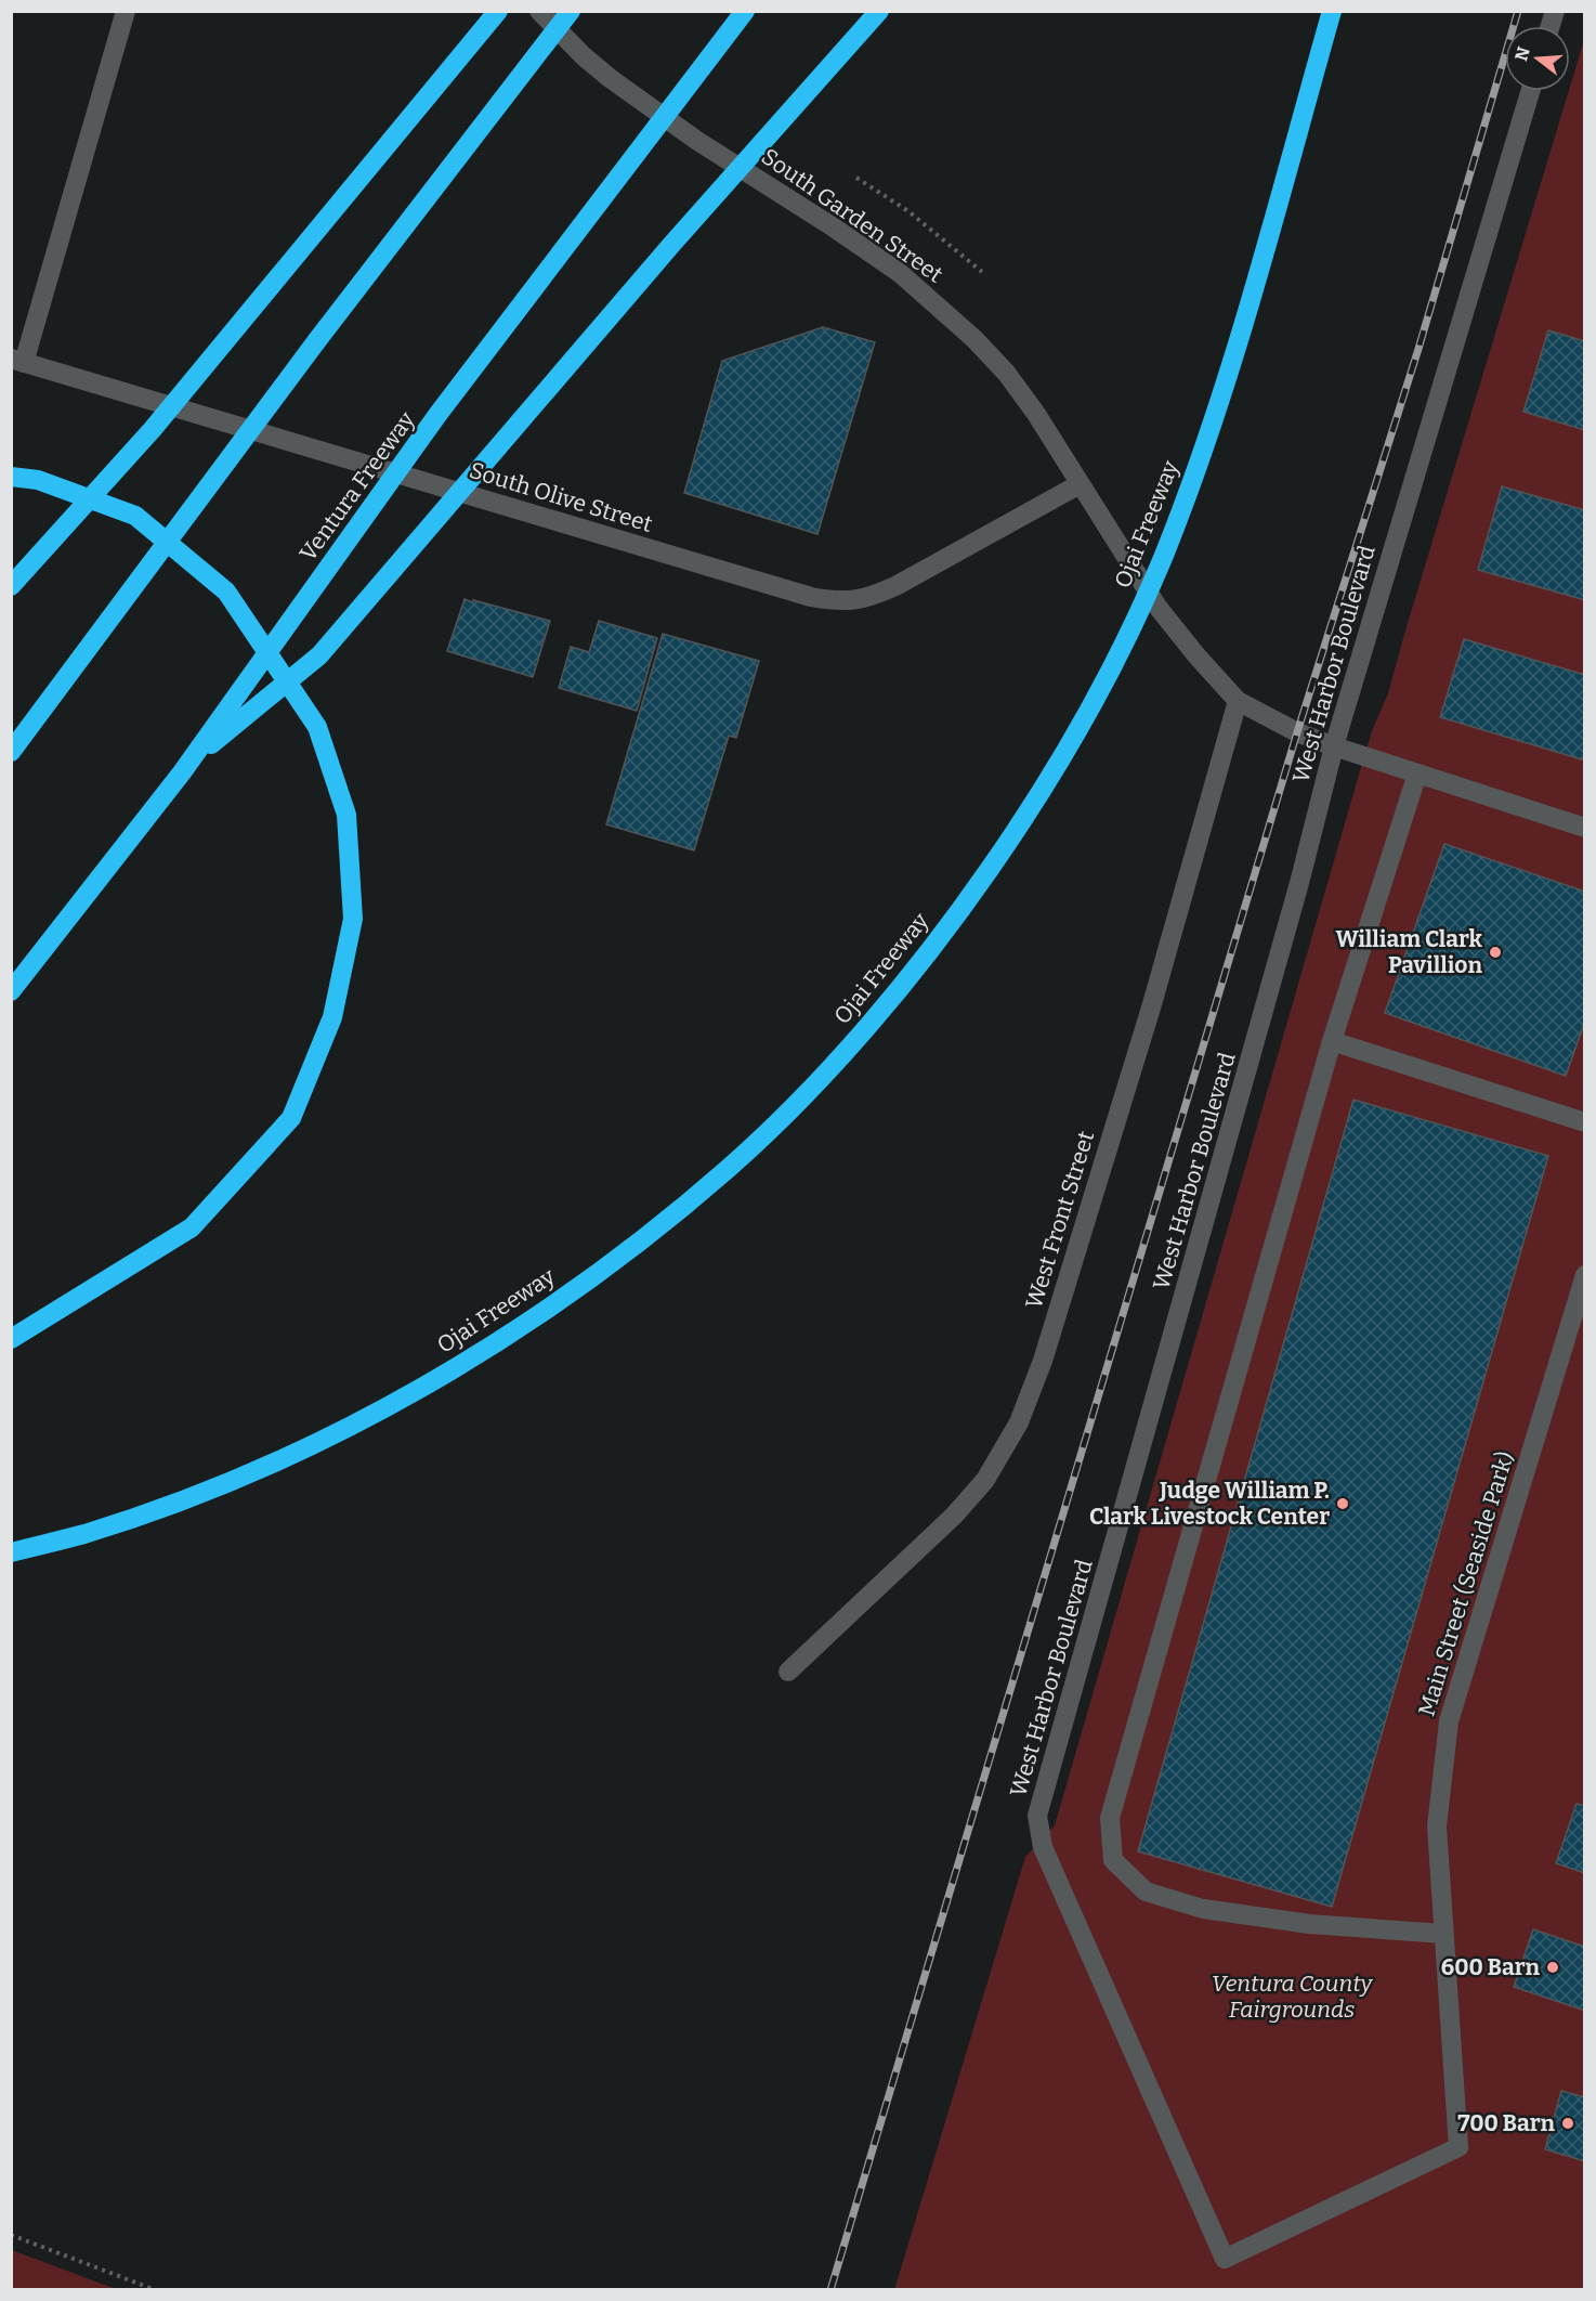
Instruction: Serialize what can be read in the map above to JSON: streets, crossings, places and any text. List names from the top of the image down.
{
  "streets": {
    "highway": ["Ventura Freeway", "Ojai Freeway"],
    "street": [
      "South Garden Street",
      "South Olive Street",
      "West Harbor Boulevard",
      "West Front Street",
      "Main Street (Seaside Park)"
    ]
  },
  "crossings": [
    ["South Garden Street", "South Olive Street"],
    ["South Garden Street", "West Harbor Boulevard"],
    ["South Garden Street", "West Front Street"],
    ["West Harbor Boulevard", "Main Street (Seaside Park)"]
  ],
  "parks": ["Ventura County Fairgrounds"],
  "places": [
    "William Clark Pavillion",
    "Judge William P. Clark Livestock Center",
    "600 Barn",
    "700 Barn"
  ],
  "north": "left"
}
